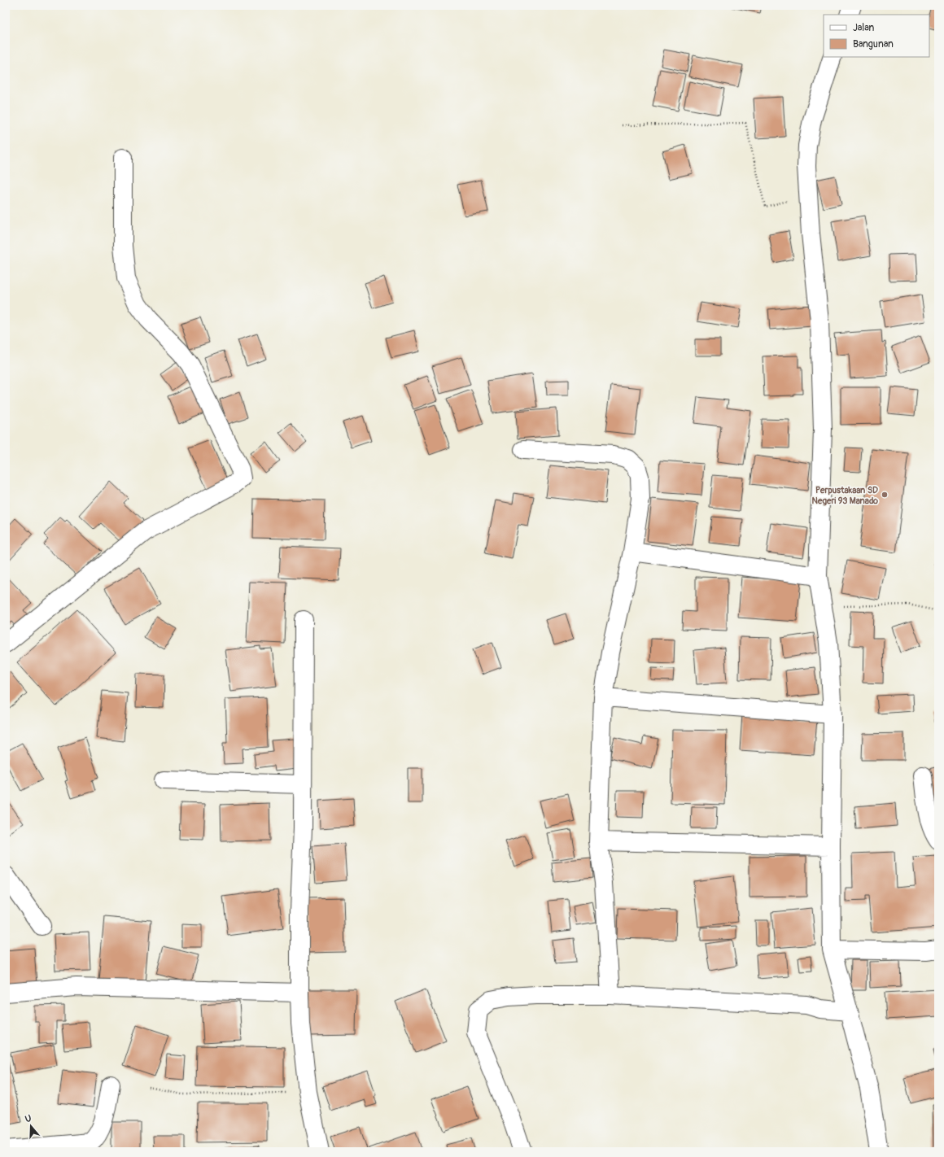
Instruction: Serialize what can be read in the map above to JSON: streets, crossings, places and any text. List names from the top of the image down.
{
  "places": ["Perpustakaan SD Negeri 93 Manado"],
  "legend": ["Jalan", "Bangunan"],
  "north": "top"
}
